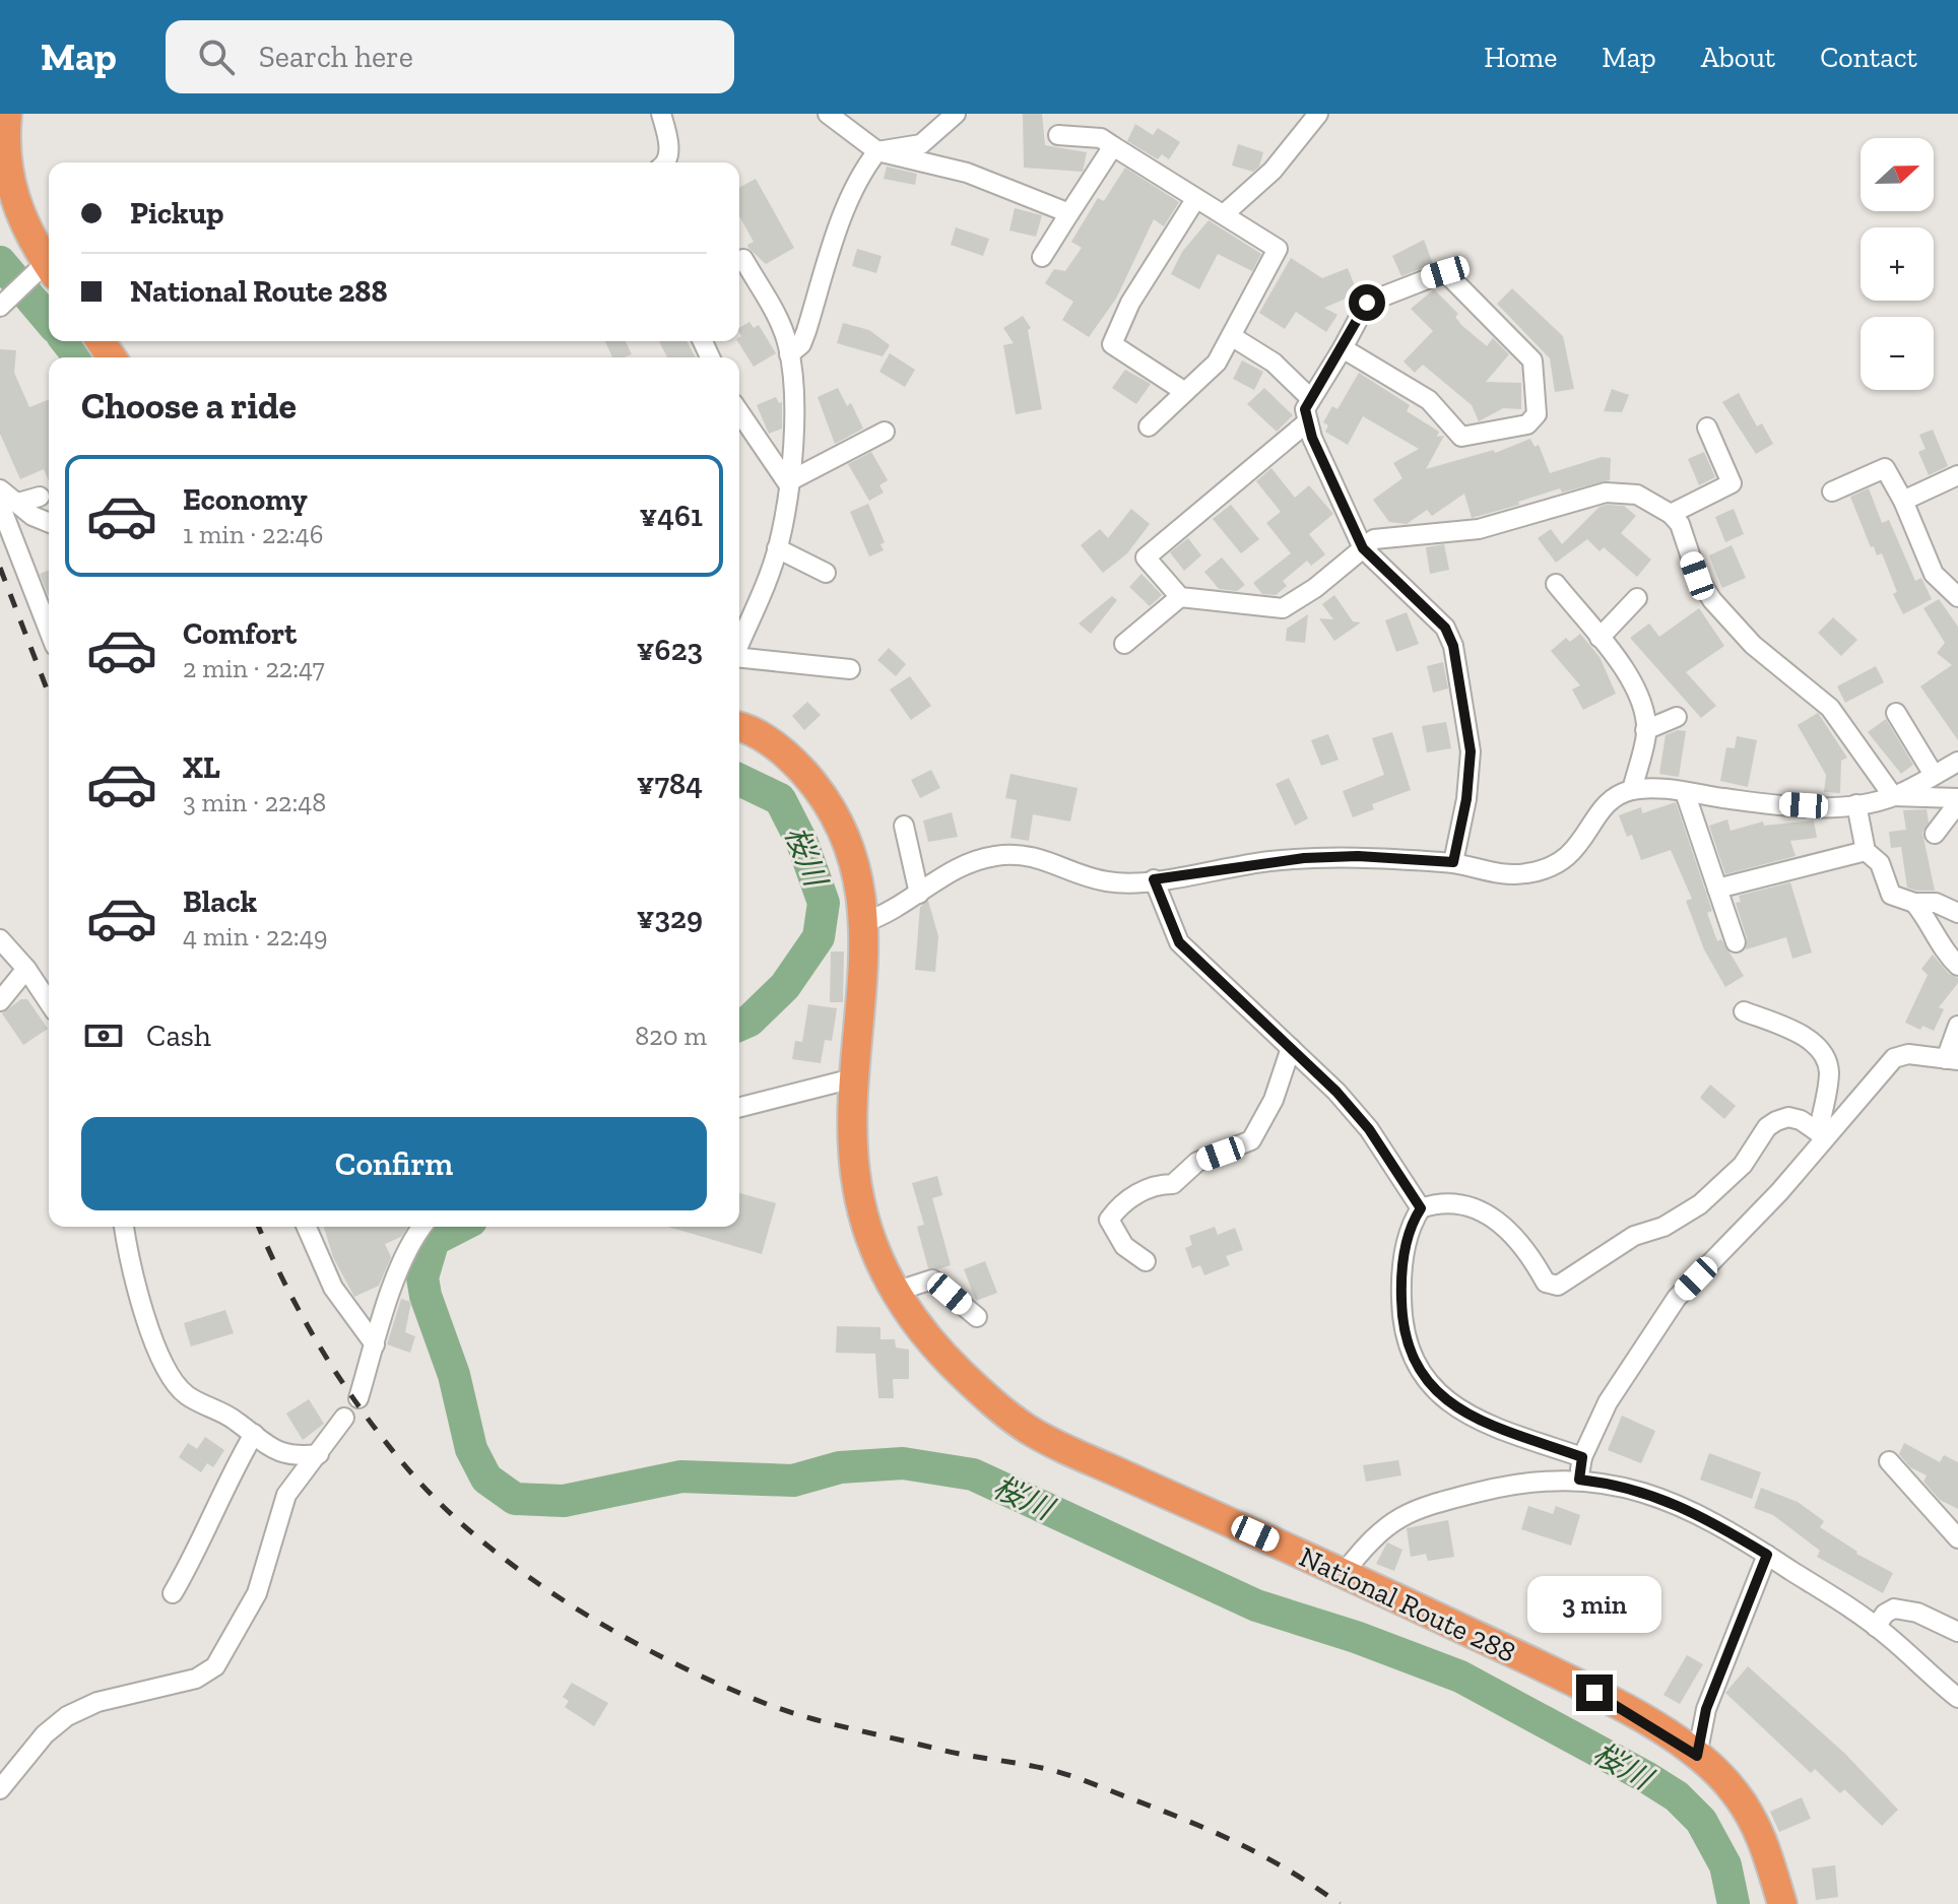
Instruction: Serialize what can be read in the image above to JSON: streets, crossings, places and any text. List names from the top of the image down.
{
  "streets": {
    "highway": ["National Route 288"]
  },
  "water": ["桜川"],
  "north": "right",
  "page": {
    "header": "Map",
    "search": "Search here",
    "nav": [
      "Home",
      "Map",
      "About",
      "Contact"
    ],
    "map_buttons": ["+", "−"],
    "banner": ["Pickup", "National Route 288"],
    "heading": "Choose a ride",
    "list": [
      {
        "name": "Economy",
        "note": "1 min · 22:46",
        "value": "¥461"
      },
      {
        "name": "Comfort",
        "note": "2 min · 22:47",
        "value": "¥623"
      },
      {
        "name": "XL",
        "note": "3 min · 22:48",
        "value": "¥784"
      },
      {
        "name": "Black",
        "note": "4 min · 22:49",
        "value": "¥329"
      }
    ],
    "pay": ["Cash", "820 m"],
    "buttons": "Confirm",
    "bubble": "3 min"
  }
}
